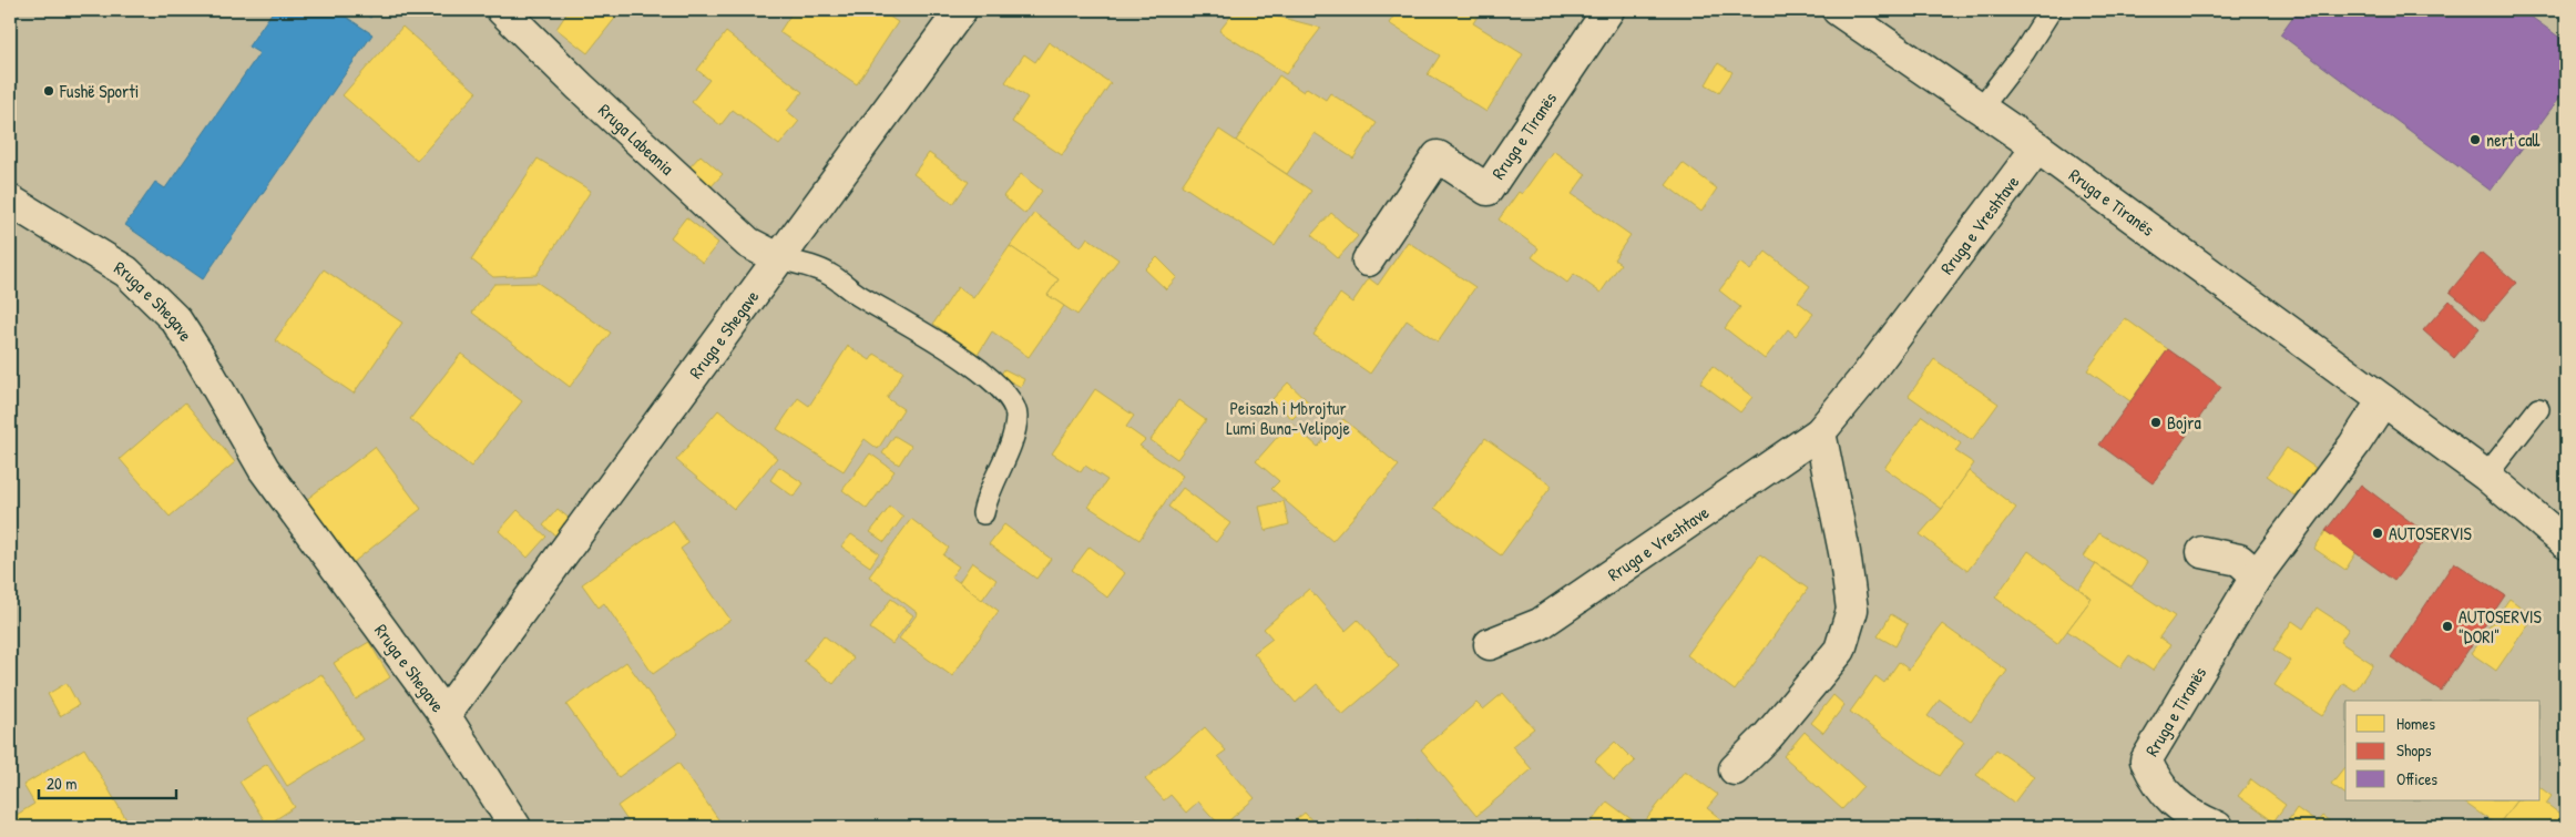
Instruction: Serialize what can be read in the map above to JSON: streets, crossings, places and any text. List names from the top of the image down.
{
  "streets": {
    "street": [
      "Rruga e Tiranës",
      "Rruga Labeania",
      "Rruga e Vreshtave",
      "Rruga e Shegave"
    ]
  },
  "crossings": [
    ["Rruga e Tiranës", "Rruga e Vreshtave"],
    ["Rruga Labeania", "Rruga e Shegave"]
  ],
  "parks": ["Peisazh i Mbrojtur Lumi Buna-Velipoje"],
  "places": [
    "Fushë Sporti",
    "nert call",
    "Bojra",
    "AUTOSERVIS",
    "AUTOSERVIS \"DORI\""
  ],
  "legend": ["Homes", "Shops", "Offices"],
  "scale_bar": "20 m"
}
